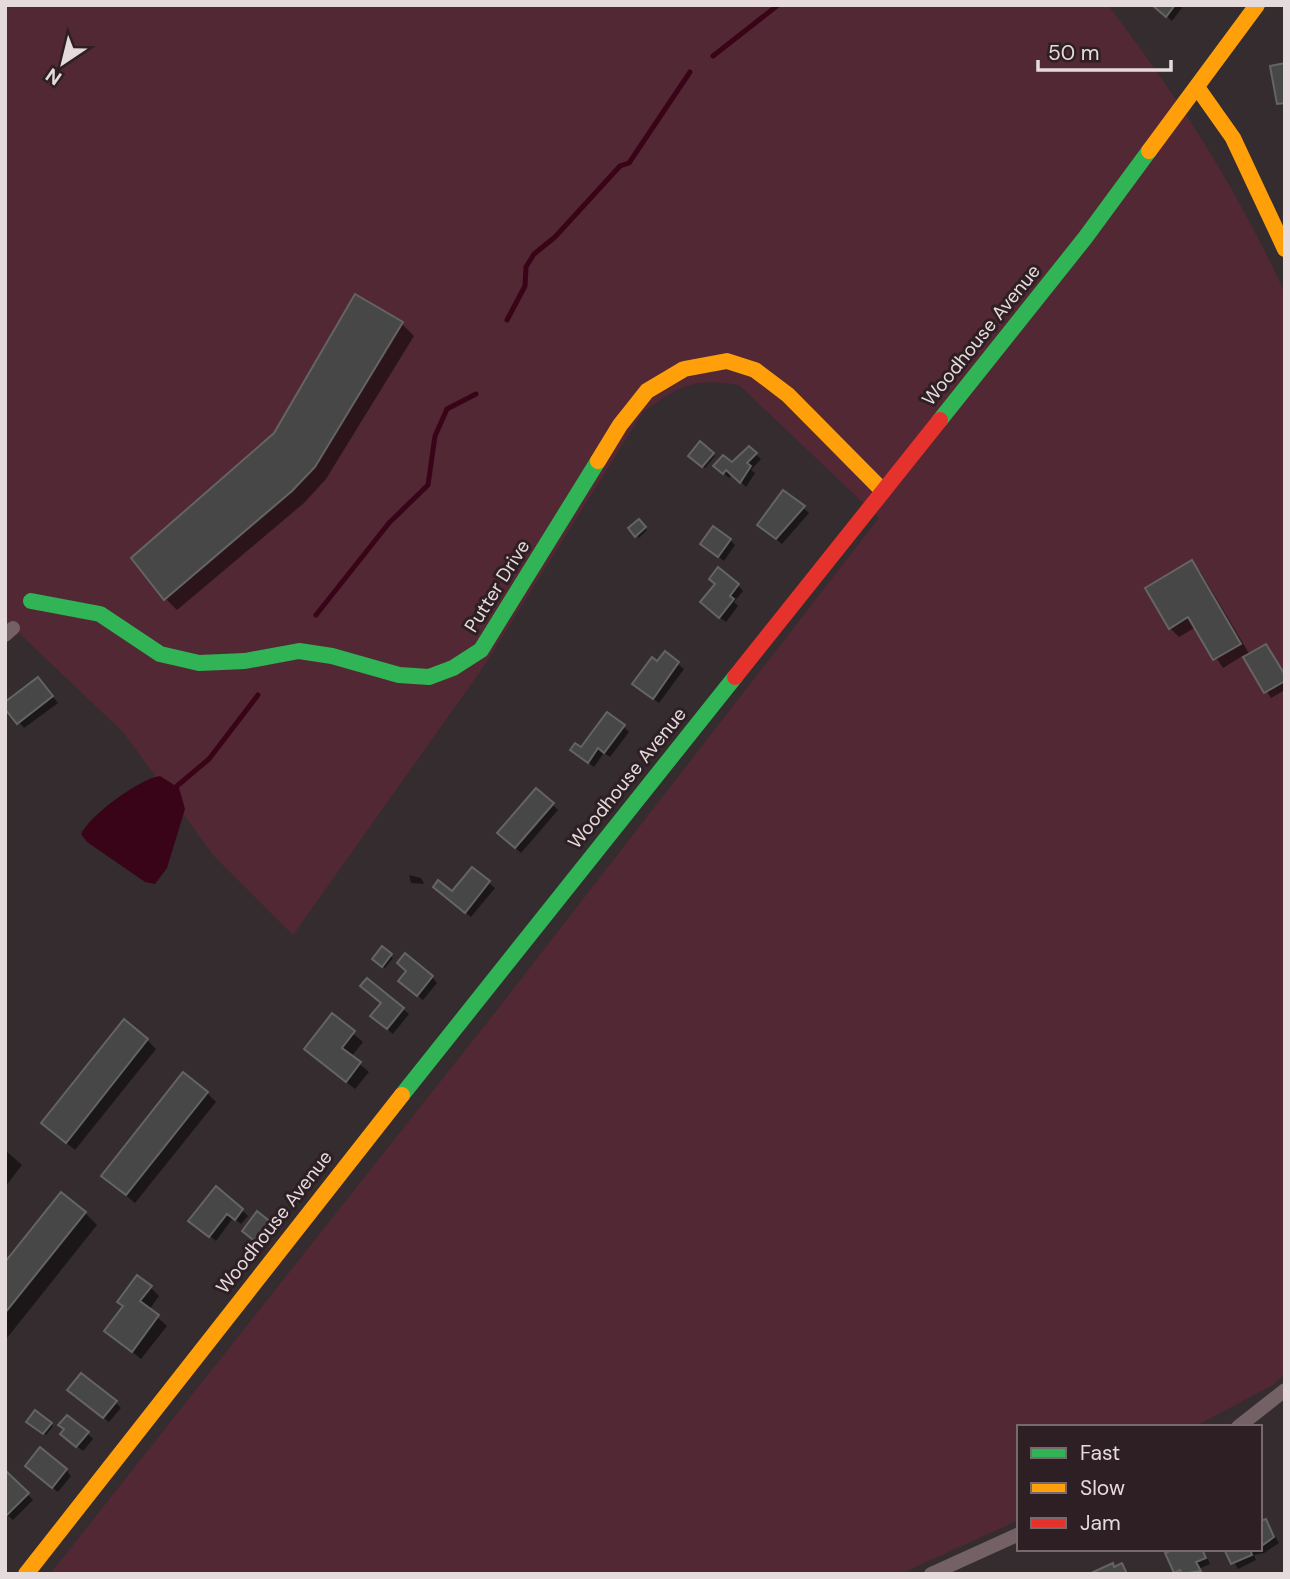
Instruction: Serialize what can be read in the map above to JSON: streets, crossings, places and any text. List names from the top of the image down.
{
  "streets": {
    "main road": ["Woodhouse Avenue", "Putter Drive"]
  },
  "crossings": [
    ["Woodhouse Avenue", "Putter Drive"]
  ],
  "legend": ["Fast", "Slow", "Jam"],
  "scale_bar": "50 m",
  "north": "bottom left"
}
